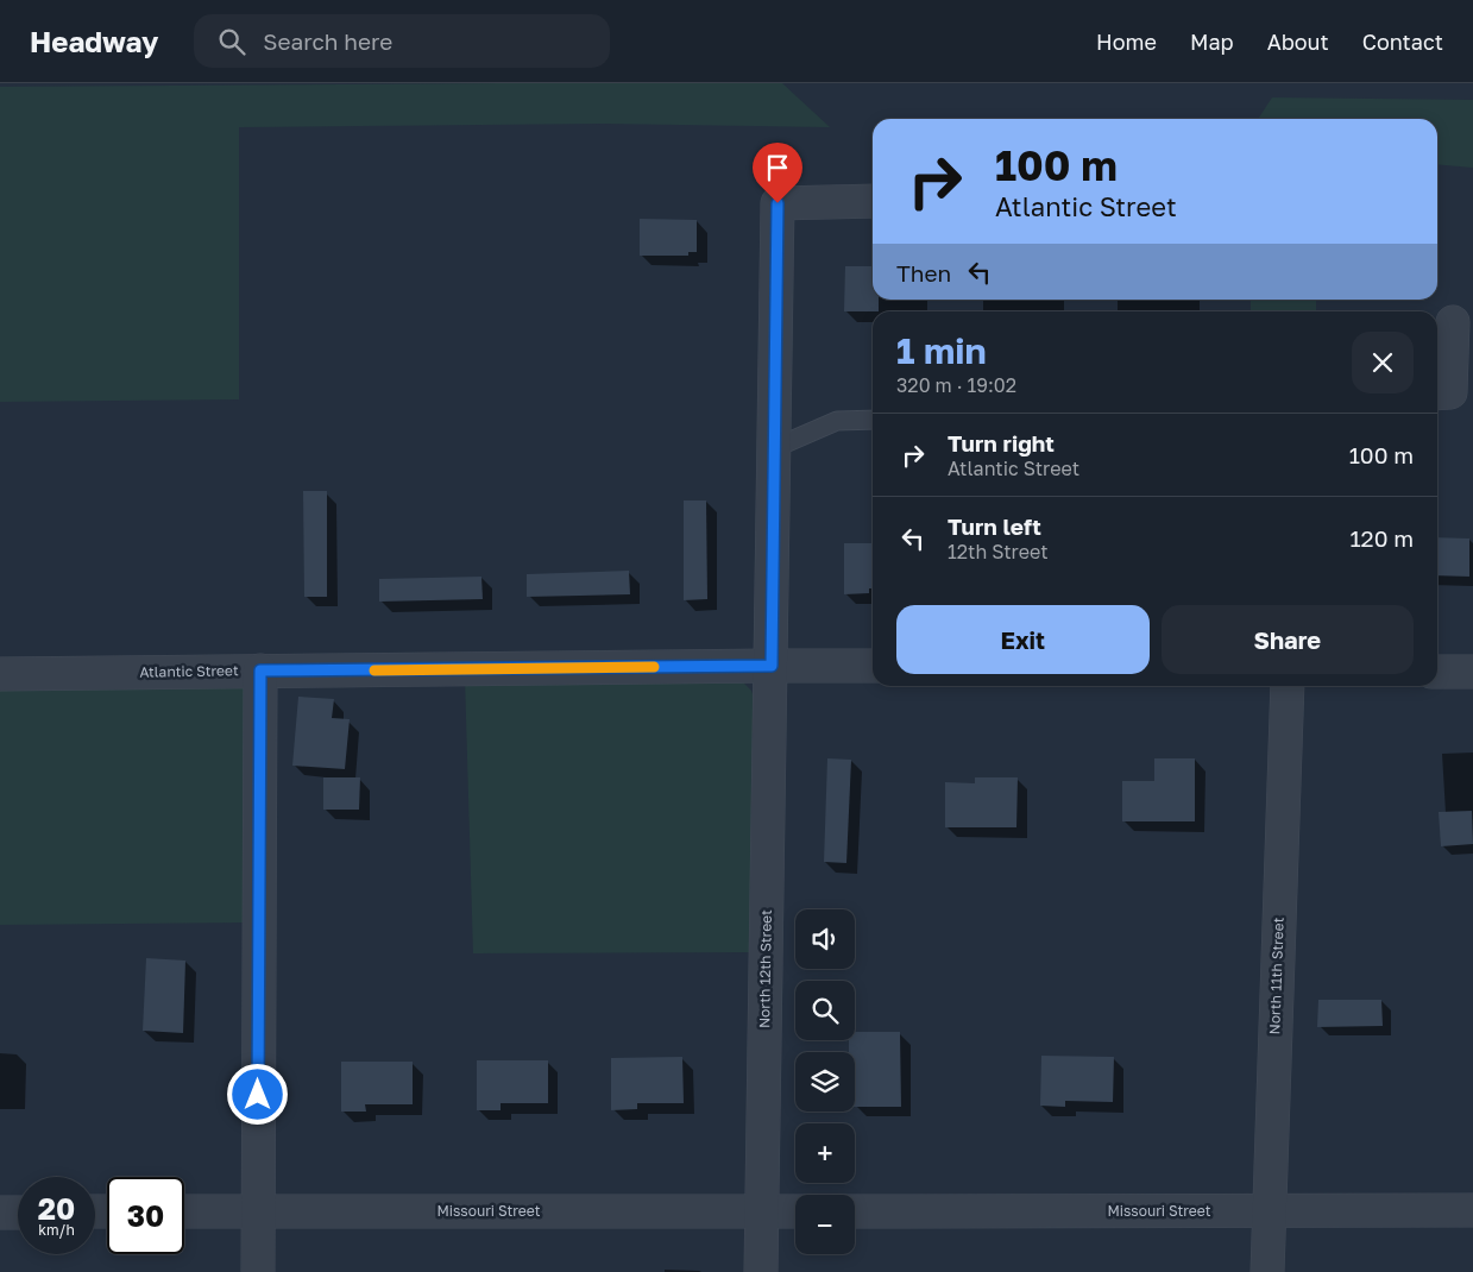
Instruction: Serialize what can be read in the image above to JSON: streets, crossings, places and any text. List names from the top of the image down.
{
  "streets": {
    "street": [
      "Atlantic Street",
      "North 12th Street",
      "North 11th Street",
      "Missouri Street"
    ]
  },
  "crossings": [
    ["Atlantic Street", "North 12th Street"],
    ["North 12th Street", "Missouri Street"],
    ["North 11th Street", "Missouri Street"]
  ],
  "page": {
    "header": "Headway",
    "search": "Search here",
    "nav": [
      "Home",
      "Map",
      "About",
      "Contact"
    ],
    "turn": ["100 m", "Atlantic Street"],
    "then": "Then",
    "heading": ["1 min", "320 m · 19:02"],
    "list": [
      {
        "name": "Turn right",
        "note": "Atlantic Street",
        "value": "100 m"
      },
      {
        "name": "Turn left",
        "note": "12th Street",
        "value": "120 m"
      }
    ],
    "buttons": ["Exit", "Share"],
    "map_buttons": ["+", "−"],
    "speed": "20 km/h",
    "limit": "30"
  }
}
